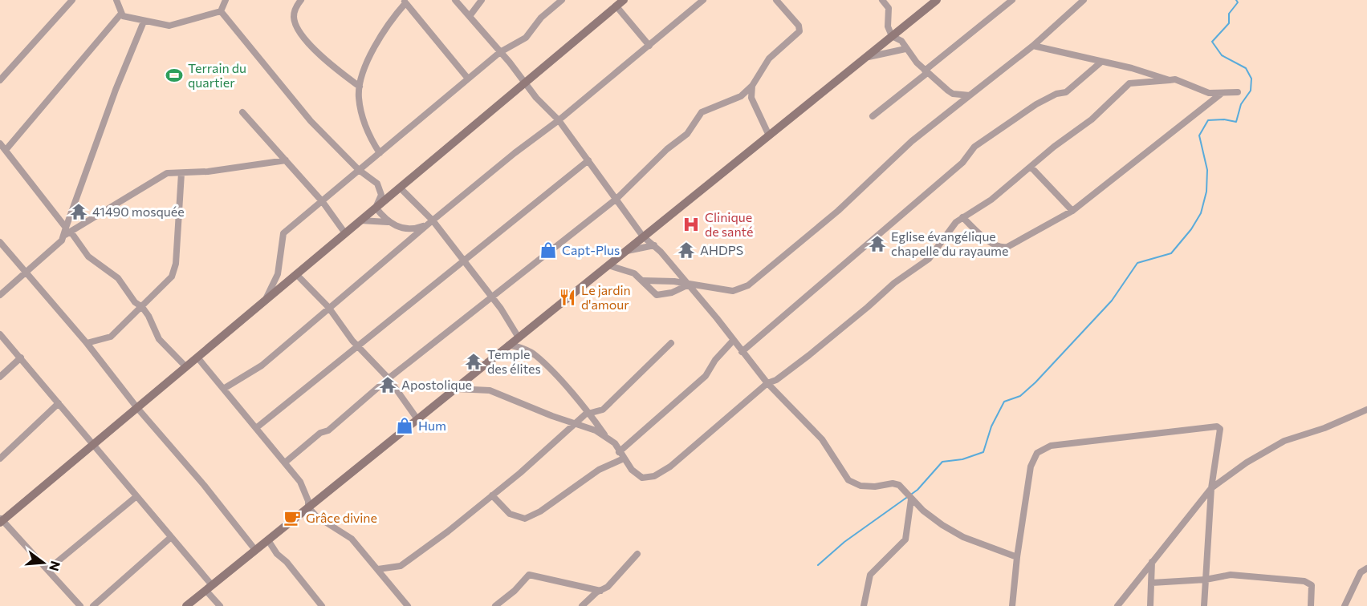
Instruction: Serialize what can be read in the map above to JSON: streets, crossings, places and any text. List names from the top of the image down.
{
  "places": {
    "sports": ["Terrain du quartier"],
    "temple": [
      "41490 mosquée",
      "Eglise évangélique chapelle du rayaume",
      "AHDPS",
      "Temple des élites",
      "Apostolique"
    ],
    "hospital": ["Clinique de santé"],
    "shop": ["Capt-Plus", "Hum"],
    "restaurant": ["Le jardin d'amour"],
    "cafe": ["Grâce divine"]
  },
  "north": "right"
}
